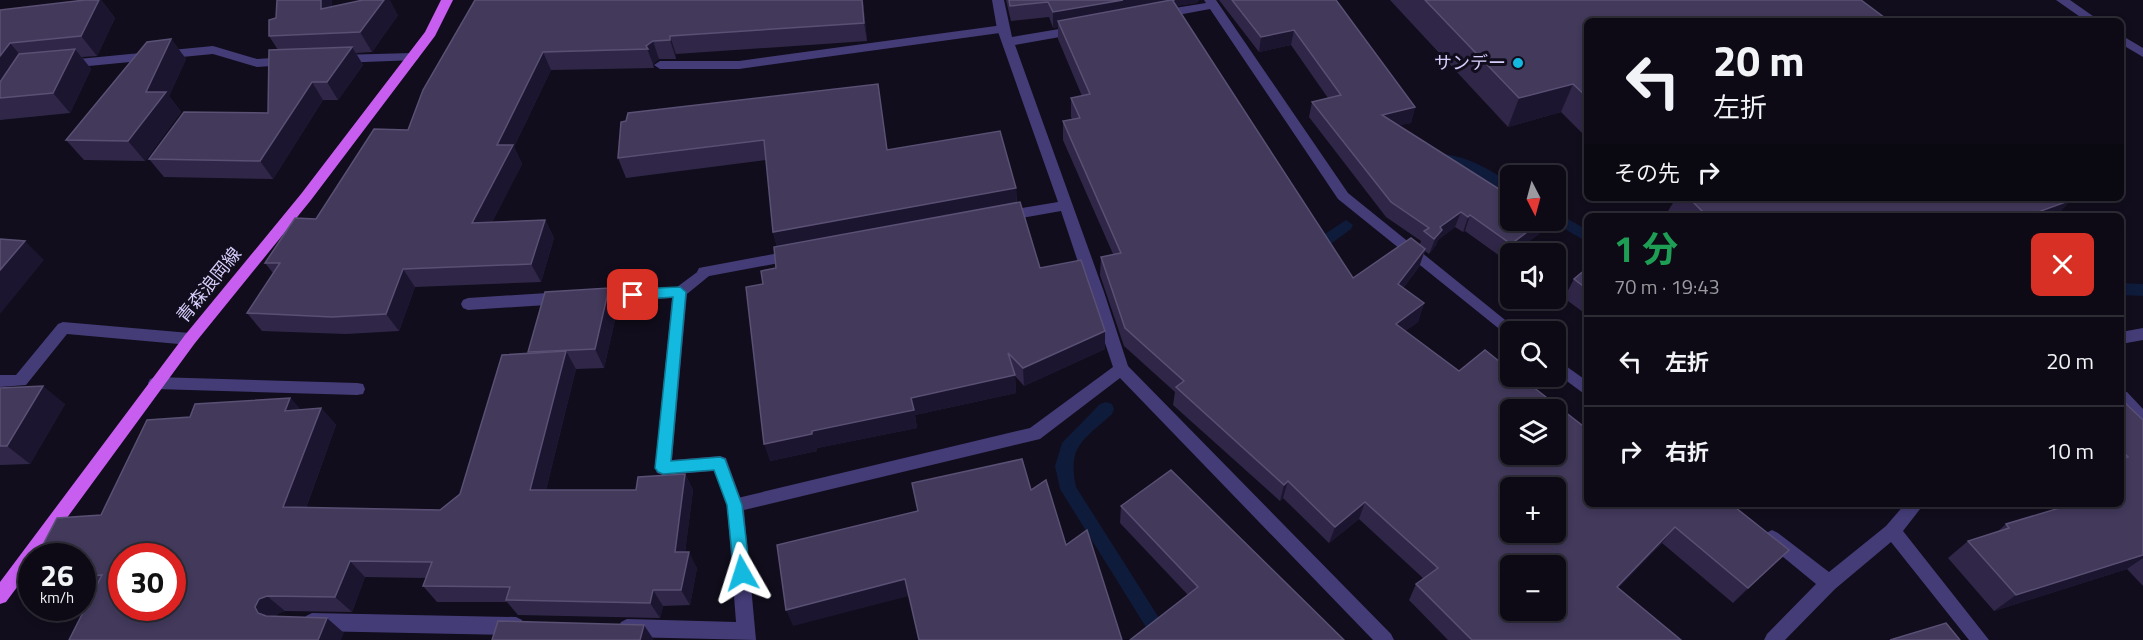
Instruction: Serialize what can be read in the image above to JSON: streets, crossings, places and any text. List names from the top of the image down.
{
  "streets": {
    "main road": ["青森浪岡線"]
  },
  "places": ["サンデー"],
  "north": "bottom",
  "page": {
    "turn": ["20 m", "左折"],
    "then": "その先",
    "map_buttons": ["+", "−"],
    "heading": ["1 分", "70 m · 19:43"],
    "list": [
      {
        "name": "左折",
        "value": "20 m"
      },
      {
        "name": "右折",
        "value": "10 m"
      }
    ],
    "speed": "26 km/h",
    "limit": "30"
  }
}
